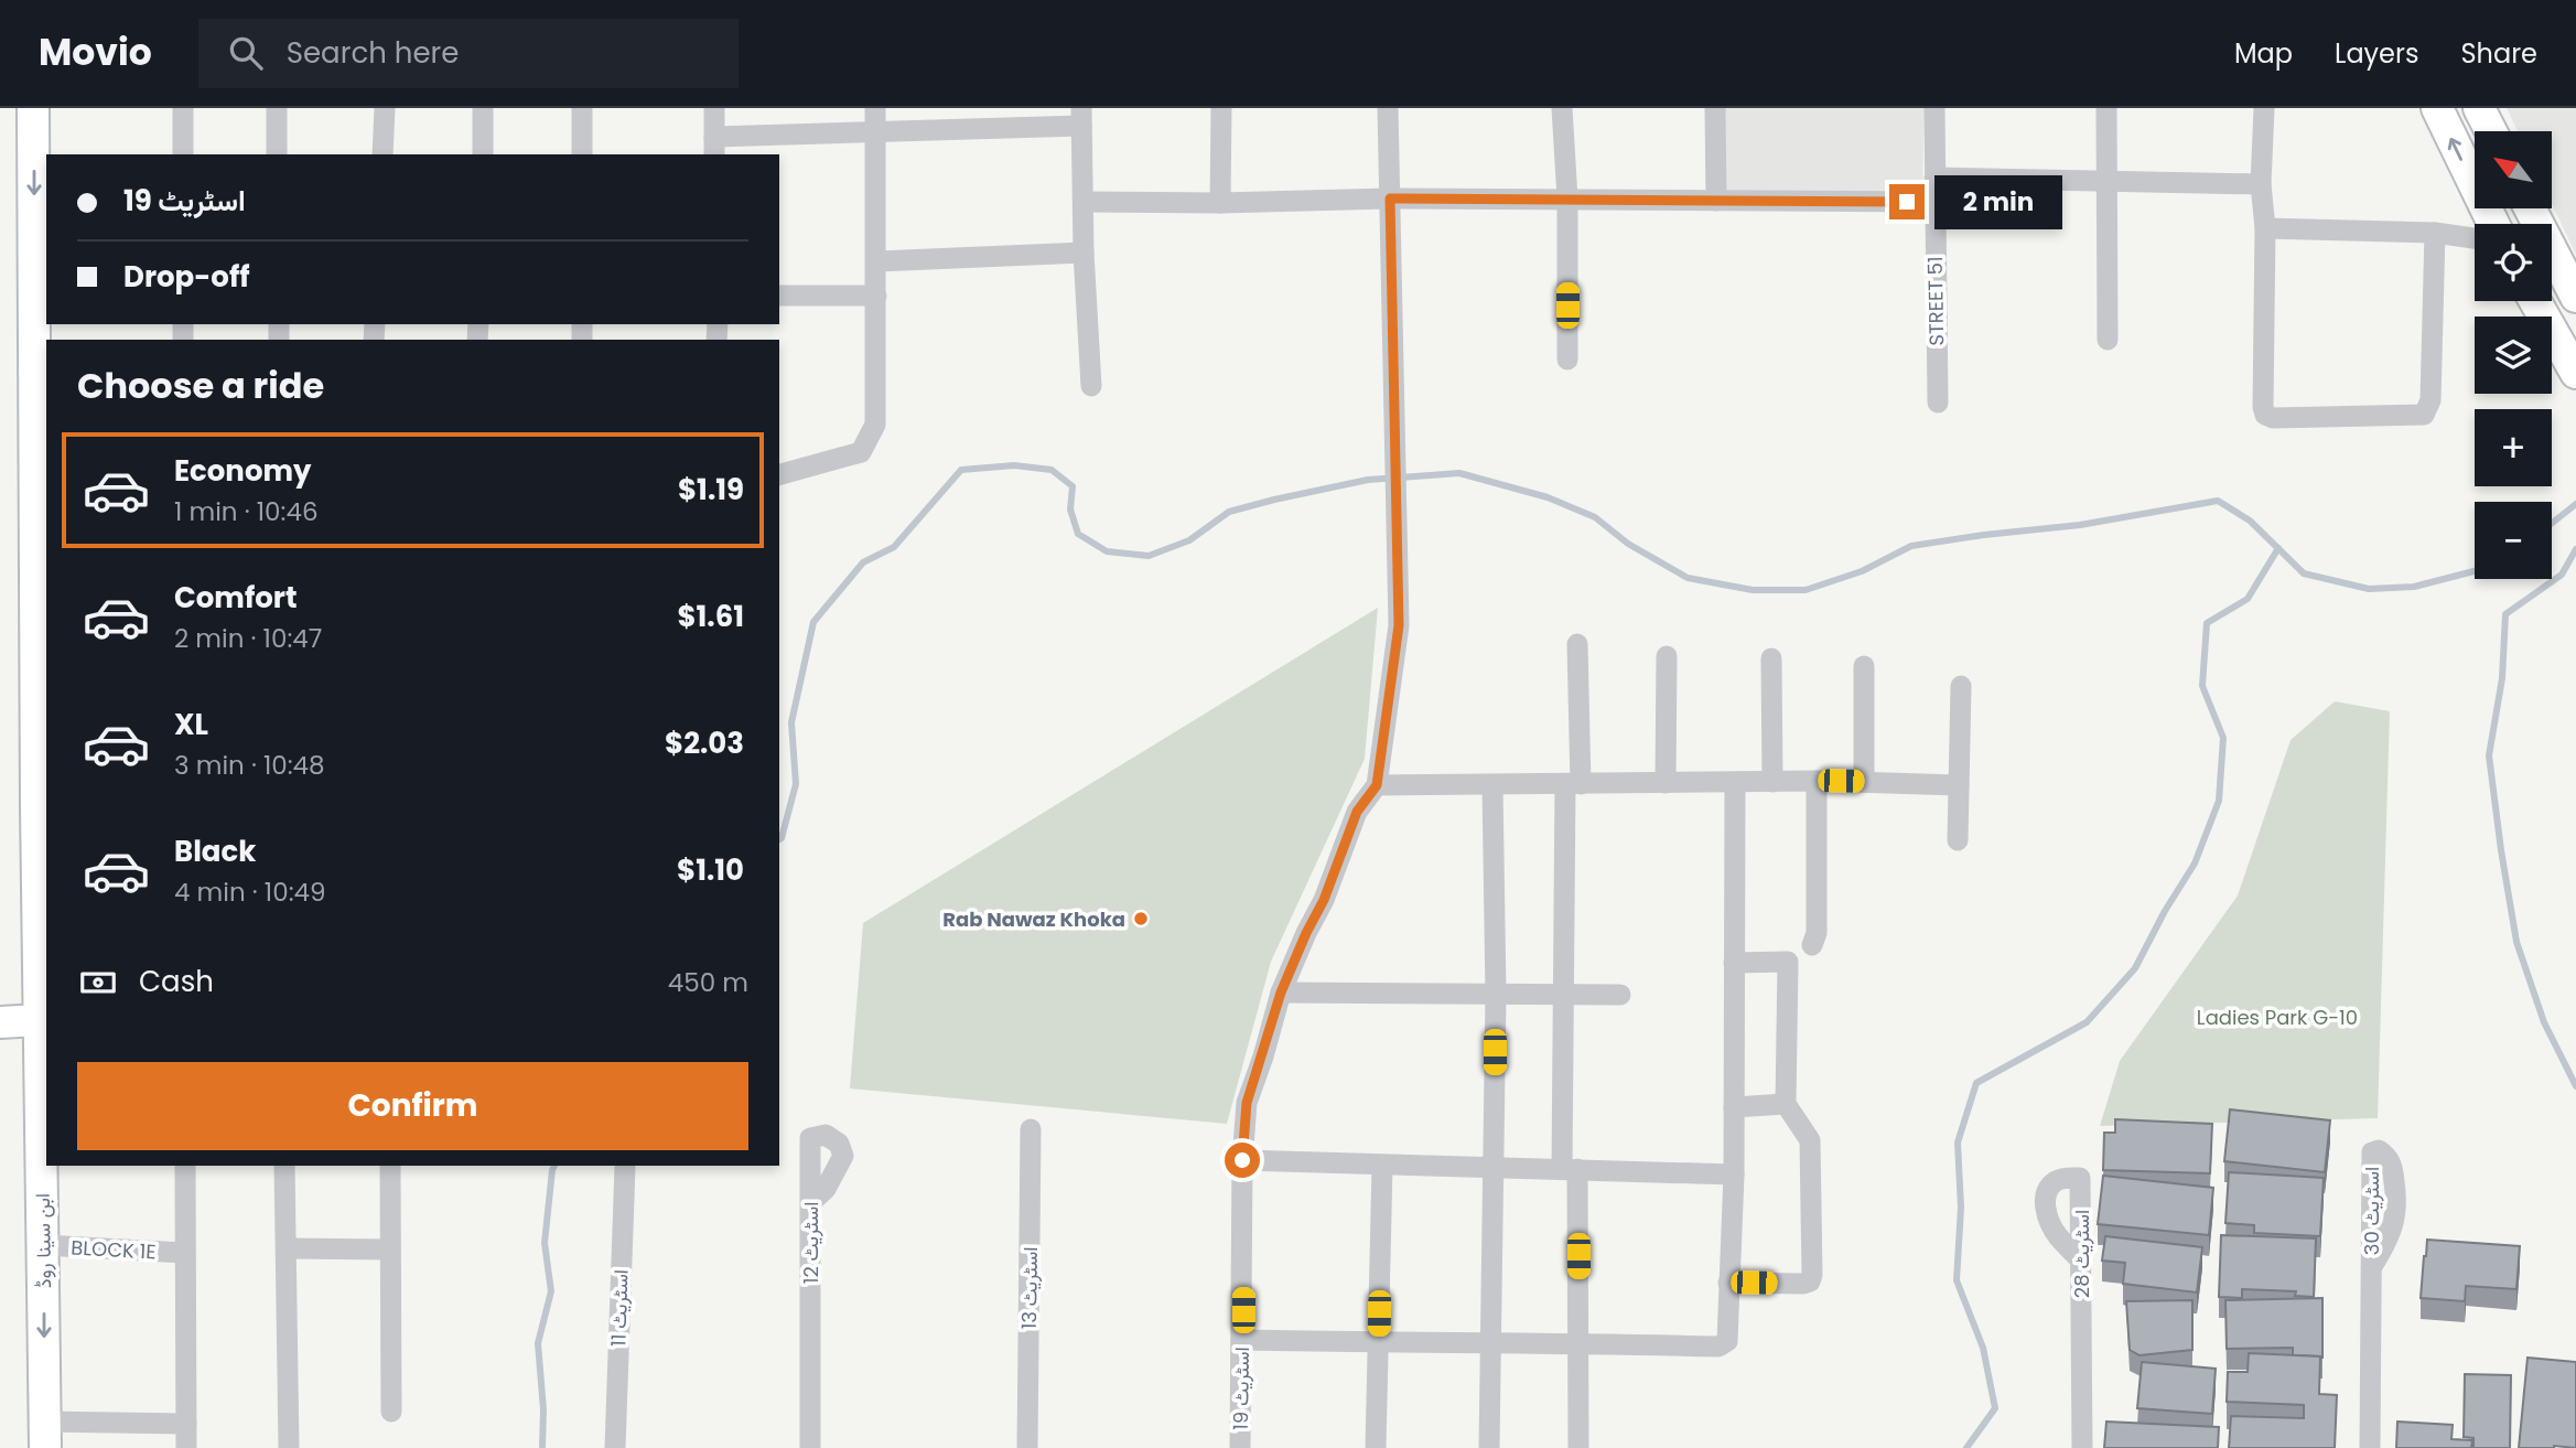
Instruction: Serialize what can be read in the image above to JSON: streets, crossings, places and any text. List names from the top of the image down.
{
  "streets": {
    "main road": ["ابن سینا روڈ"],
    "street": [
      "STREET 51",
      "اسٹریٹ 30",
      "اسٹریٹ 12",
      "BLOCK 1E",
      "اسٹریٹ 28",
      "اسٹریٹ 13",
      "اسٹریٹ 11",
      "اسٹریٹ 19"
    ]
  },
  "crossings": [
    ["ابن سینا روڈ", "BLOCK 1E"]
  ],
  "one_way": ["ابن سینا روڈ"],
  "parks": ["Ladies Park G-10"],
  "places": ["Rab Nawaz Khoka"],
  "north": "top left",
  "page": {
    "header": "Movio",
    "search": "Search here",
    "nav": ["Map", "Layers", "Share"],
    "map_buttons": ["+", "−"],
    "banner": ["اسٹریٹ 19", "Drop-off"],
    "bubble": "2 min",
    "heading": "Choose a ride",
    "list": [
      {
        "name": "Economy",
        "note": "1 min · 10:46",
        "value": "$1.19"
      },
      {
        "name": "Comfort",
        "note": "2 min · 10:47",
        "value": "$1.61"
      },
      {
        "name": "XL",
        "note": "3 min · 10:48",
        "value": "$2.03"
      },
      {
        "name": "Black",
        "note": "4 min · 10:49",
        "value": "$1.10"
      }
    ],
    "pay": ["Cash", "450 m"],
    "buttons": "Confirm"
  }
}
